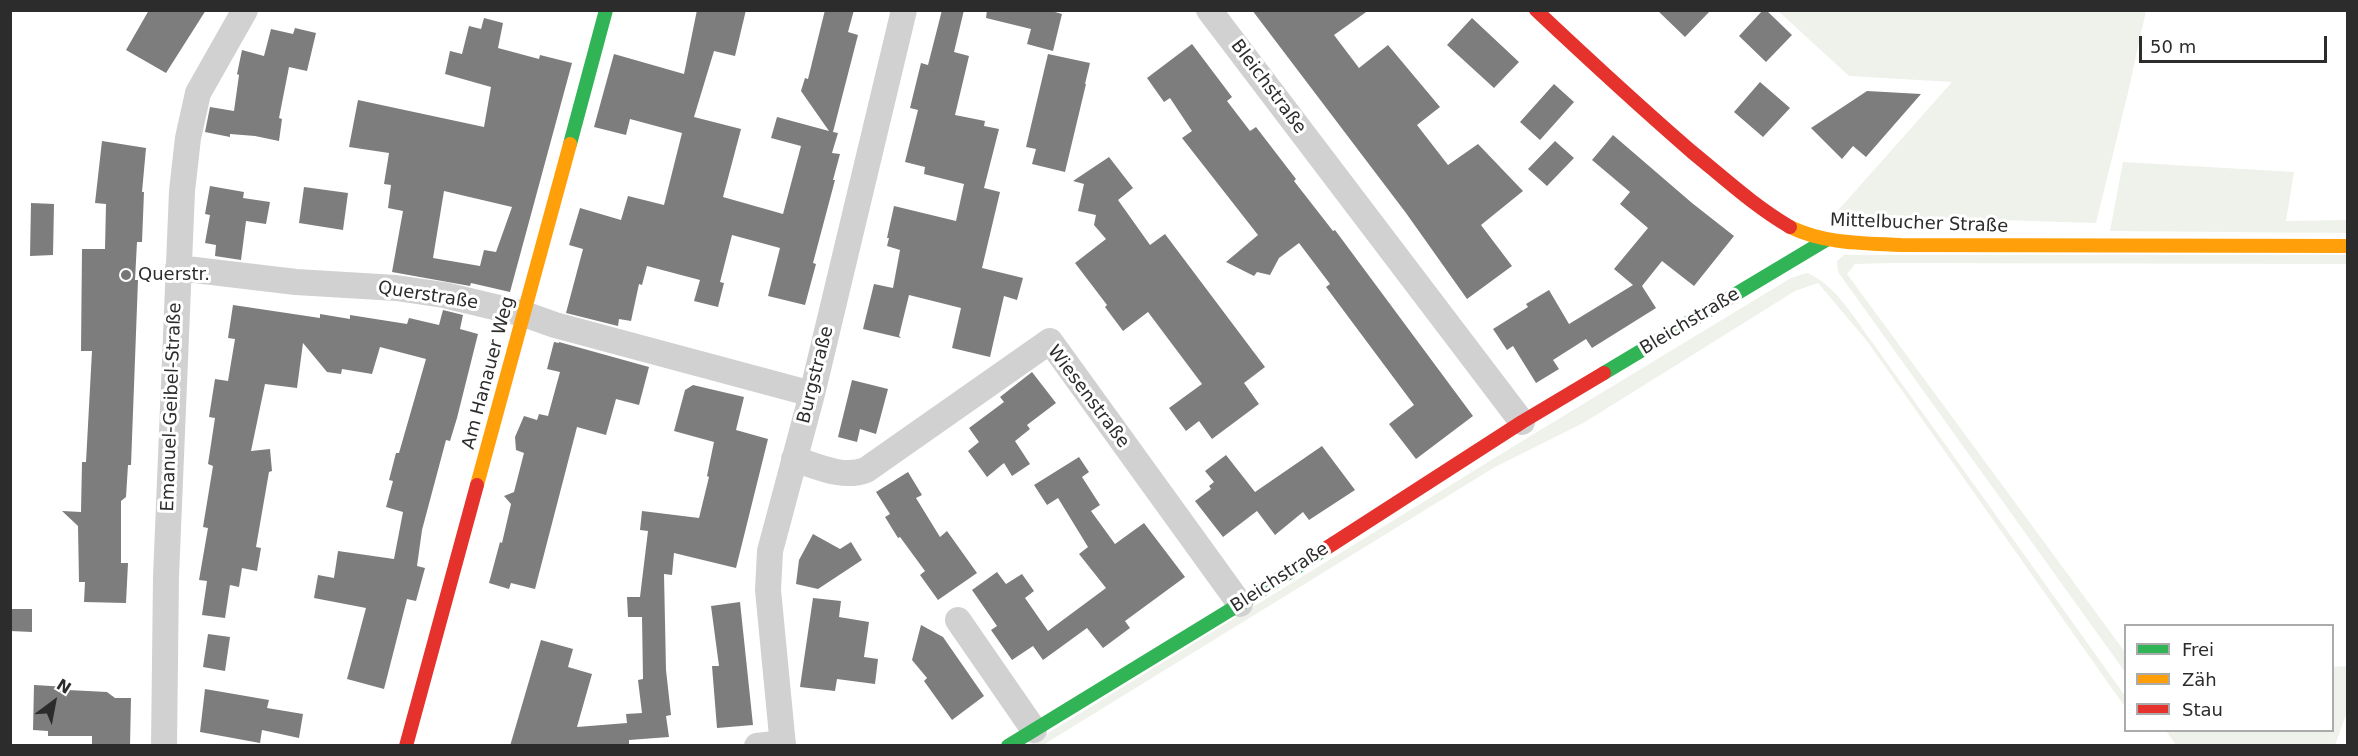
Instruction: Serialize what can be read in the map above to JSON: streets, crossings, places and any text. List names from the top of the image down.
{
  "streets": {
    "street": [
      "Bleichstraße",
      "Mittelbucher Straße",
      "Querstraße",
      "Am Hanauer Weg",
      "Burgstraße",
      "Wiesenstraße",
      "Emanuel-Geibel-Straße"
    ]
  },
  "crossings": [
    ["Bleichstraße", "Mittelbucher Straße"],
    ["Bleichstraße", "Wiesenstraße"],
    ["Querstraße", "Am Hanauer Weg"],
    ["Querstraße", "Burgstraße"],
    ["Querstraße", "Emanuel-Geibel-Straße"],
    ["Burgstraße", "Wiesenstraße"]
  ],
  "places": ["Querstr."],
  "legend": ["Frei", "Zäh", "Stau"],
  "scale_bar": "50 m",
  "north": "top right"
}
